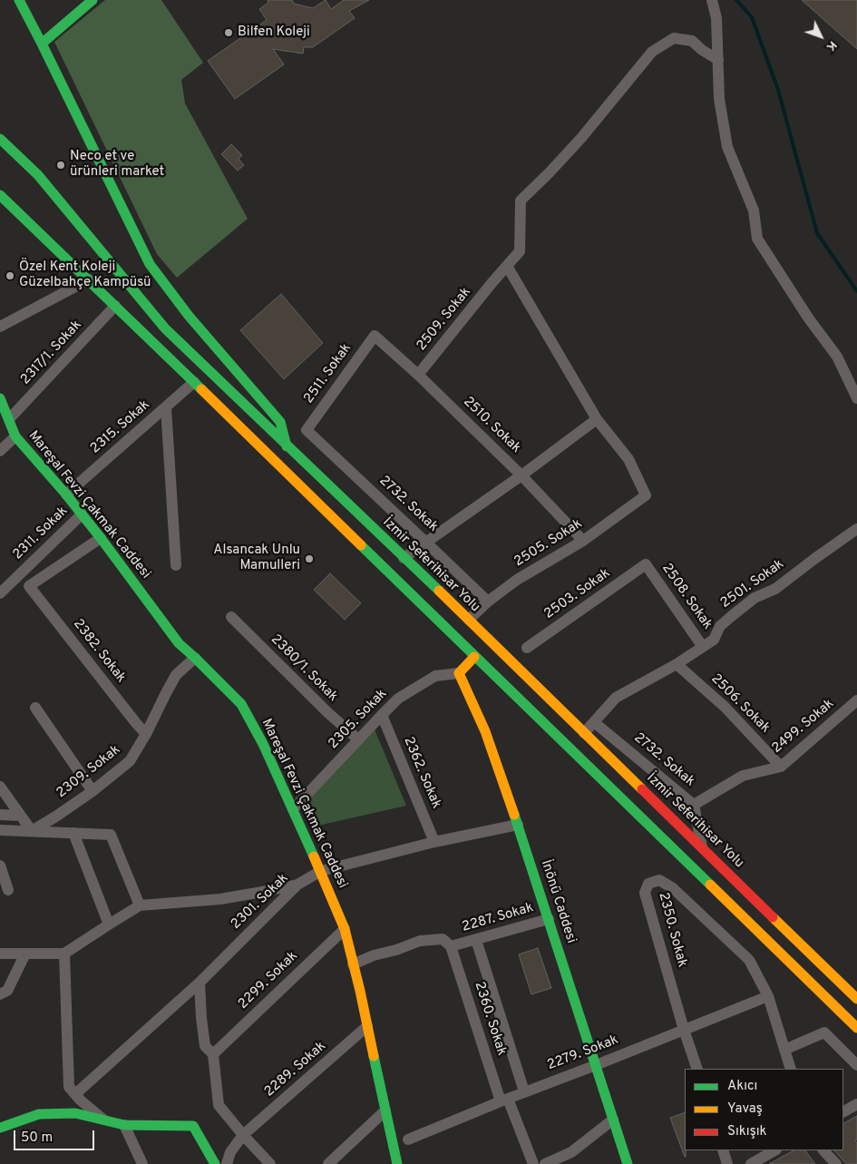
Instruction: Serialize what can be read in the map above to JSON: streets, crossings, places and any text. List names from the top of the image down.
{
  "streets": {
    "main road": ["Mareşal Fevzi Çakmak Caddesi", "İzmir Seferihisar Yolu", "İnönü Caddesi"],
    "street": [
      "2509. Sokak",
      "2317/1. Sokak",
      "2511. Sokak",
      "2510. Sokak",
      "2315. Sokak",
      "2732. Sokak",
      "2311. Sokak",
      "2505. Sokak",
      "2501. Sokak",
      "2503. Sokak",
      "2508. Sokak",
      "2382. Sokak",
      "2380/1. Sokak",
      "2506. Sokak",
      "2305. Sokak",
      "2499. Sokak",
      "2309. Sokak",
      "2362. Sokak",
      "2301. Sokak",
      "2287. Sokak",
      "2350. Sokak",
      "2299. Sokak",
      "2360. Sokak",
      "2279. Sokak",
      "2289. Sokak"
    ]
  },
  "crossings": [
    ["2509. Sokak", "2510. Sokak"],
    ["2317/1. Sokak", "Mareşal Fevzi Çakmak Caddesi"],
    ["2511. Sokak", "2510. Sokak"],
    ["2511. Sokak", "2732. Sokak"],
    ["2510. Sokak", "2505. Sokak"],
    ["2315. Sokak", "Mareşal Fevzi Çakmak Caddesi"],
    ["2732. Sokak", "2505. Sokak"],
    ["2732. Sokak", "2501. Sokak"],
    ["2732. Sokak", "2499. Sokak"],
    ["Mareşal Fevzi Çakmak Caddesi", "2311. Sokak"],
    ["Mareşal Fevzi Çakmak Caddesi", "2382. Sokak"],
    ["Mareşal Fevzi Çakmak Caddesi", "2305. Sokak"],
    ["Mareşal Fevzi Çakmak Caddesi", "2309. Sokak"],
    ["Mareşal Fevzi Çakmak Caddesi", "2301. Sokak"],
    ["Mareşal Fevzi Çakmak Caddesi", "2287. Sokak"],
    ["Mareşal Fevzi Çakmak Caddesi", "2299. Sokak"],
    ["Mareşal Fevzi Çakmak Caddesi", "2289. Sokak"],
    ["2505. Sokak", "İzmir Seferihisar Yolu"],
    ["İzmir Seferihisar Yolu", "2501. Sokak"],
    ["2501. Sokak", "2508. Sokak"],
    ["2501. Sokak", "2506. Sokak"],
    ["2503. Sokak", "2508. Sokak"],
    ["2382. Sokak", "2309. Sokak"],
    ["2380/1. Sokak", "2305. Sokak"],
    ["2506. Sokak", "2499. Sokak"],
    ["2305. Sokak", "2362. Sokak"],
    ["2305. Sokak", "İnönü Caddesi"],
    ["2362. Sokak", "2301. Sokak"],
    ["2301. Sokak", "İnönü Caddesi"],
    ["İnönü Caddesi", "2287. Sokak"],
    ["İnönü Caddesi", "2279. Sokak"],
    ["2287. Sokak", "2360. Sokak"],
    ["2350. Sokak", "2279. Sokak"],
    ["2360. Sokak", "2279. Sokak"]
  ],
  "places": [
    "Bilfen Koleji",
    "Neco et ve ürünleri market",
    "Özel Kent Koleji Güzelbahçe Kampüsü",
    "Alsancak Unlu Mamulleri"
  ],
  "legend": ["Akıcı", "Yavaş", "Sıkışık"],
  "scale_bar": "50 m",
  "north": "bottom right"
}
